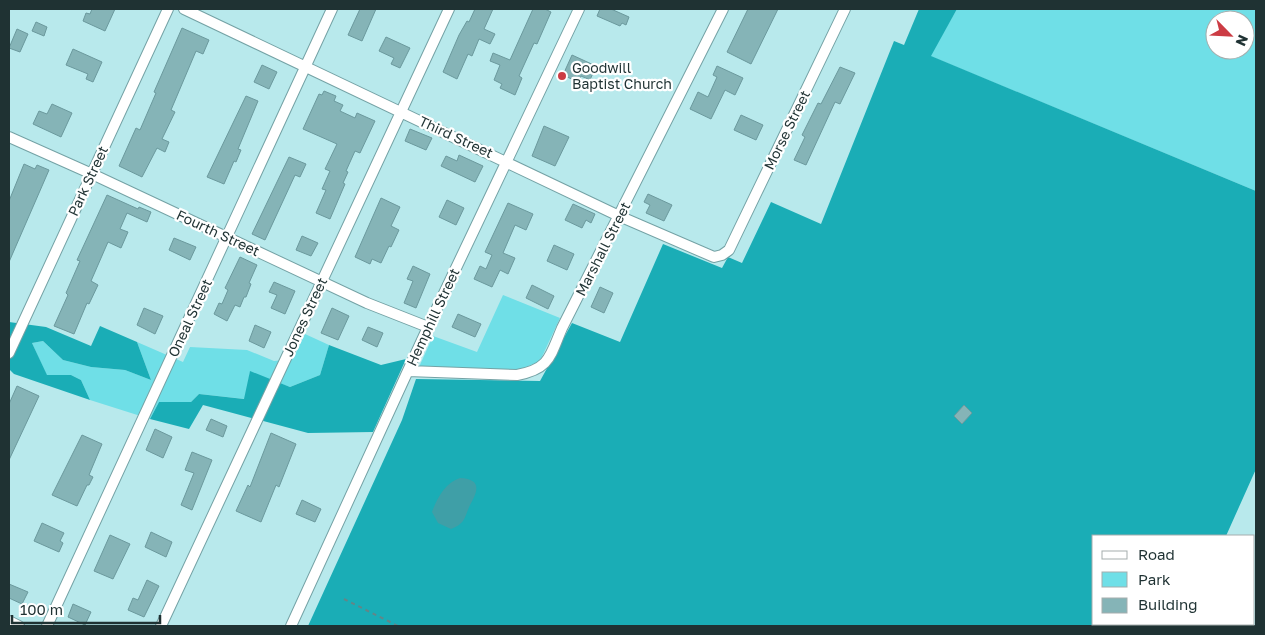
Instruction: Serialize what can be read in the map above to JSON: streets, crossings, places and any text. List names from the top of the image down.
{
  "streets": {
    "street": [
      "Morse Street",
      "Third Street",
      "Park Street",
      "Fourth Street",
      "Marshall Street",
      "Jones Street",
      "Hemphill Street",
      "Oneal Street"
    ]
  },
  "crossings": [
    ["Morse Street", "Third Street"],
    ["Third Street", "Marshall Street"],
    ["Third Street", "Jones Street"],
    ["Third Street", "Hemphill Street"],
    ["Third Street", "Oneal Street"],
    ["Park Street", "Fourth Street"],
    ["Fourth Street", "Jones Street"],
    ["Fourth Street", "Hemphill Street"],
    ["Fourth Street", "Oneal Street"],
    ["Marshall Street", "Hemphill Street"]
  ],
  "places": ["Goodwill Baptist Church"],
  "legend": ["Road", "Park", "Building"],
  "scale_bar": "100 m",
  "north": "bottom right"
}
